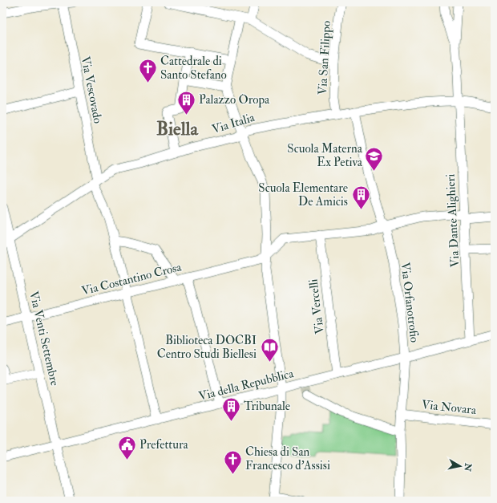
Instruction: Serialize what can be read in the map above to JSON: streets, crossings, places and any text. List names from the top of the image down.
{
  "streets": {
    "street": [
      "Via San Filippo",
      "Via Vescovado",
      "Via Italia",
      "Via Dante Alighieri",
      "Via Costantino Crosa",
      "Via Orfanotrofio",
      "Via Vercelli",
      "Via Venti Settembre",
      "Via della Repubblica",
      "Via Novara"
    ]
  },
  "crossings": [
    ["Via San Filippo", "Via Italia"],
    ["Via Vescovado", "Via Italia"],
    ["Via Vescovado", "Via Costantino Crosa"],
    ["Via Vescovado", "Via della Repubblica"],
    ["Via Italia", "Via Dante Alighieri"],
    ["Via Italia", "Via Orfanotrofio"],
    ["Via Italia", "Via Venti Settembre"],
    ["Via Dante Alighieri", "Via della Repubblica"],
    ["Via Costantino Crosa", "Via Venti Settembre"],
    ["Via Orfanotrofio", "Via della Repubblica"],
    ["Via Orfanotrofio", "Via Novara"],
    ["Via Vercelli", "Via della Repubblica"],
    ["Via Venti Settembre", "Via della Repubblica"]
  ],
  "districts": ["Biella"],
  "places": {
    "church": ["Cattedrale di Santo Stefano", "Chiesa di San Francesco d’Assisi"],
    "building": ["Palazzo Oropa", "Scuola Elementare De Amicis", "Tribunale"],
    "school or university": ["Scuola Materna Ex Petiva"],
    "library": ["Biblioteca DOCBI Centro Studi Biellesi"],
    "public building": ["Prefettura"]
  },
  "north": "right"
}
